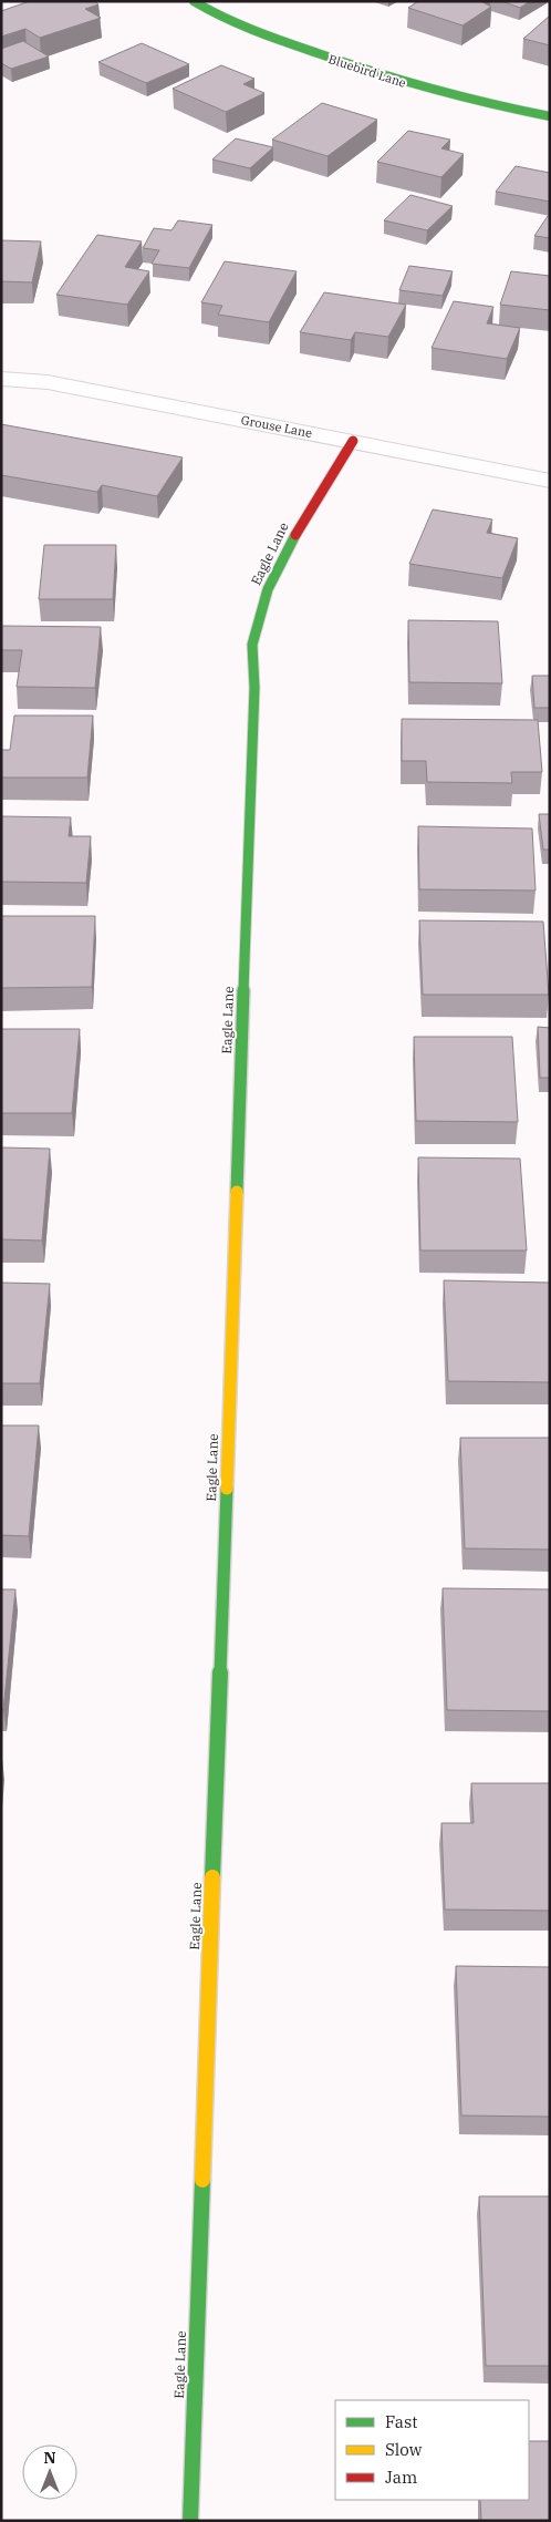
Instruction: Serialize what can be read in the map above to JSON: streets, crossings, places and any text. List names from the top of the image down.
{
  "streets": {
    "street": ["Bluebird Lane", "Grouse Lane", "Eagle Lane"]
  },
  "crossings": [
    ["Grouse Lane", "Eagle Lane"]
  ],
  "legend": ["Fast", "Slow", "Jam"],
  "north": "top"
}
